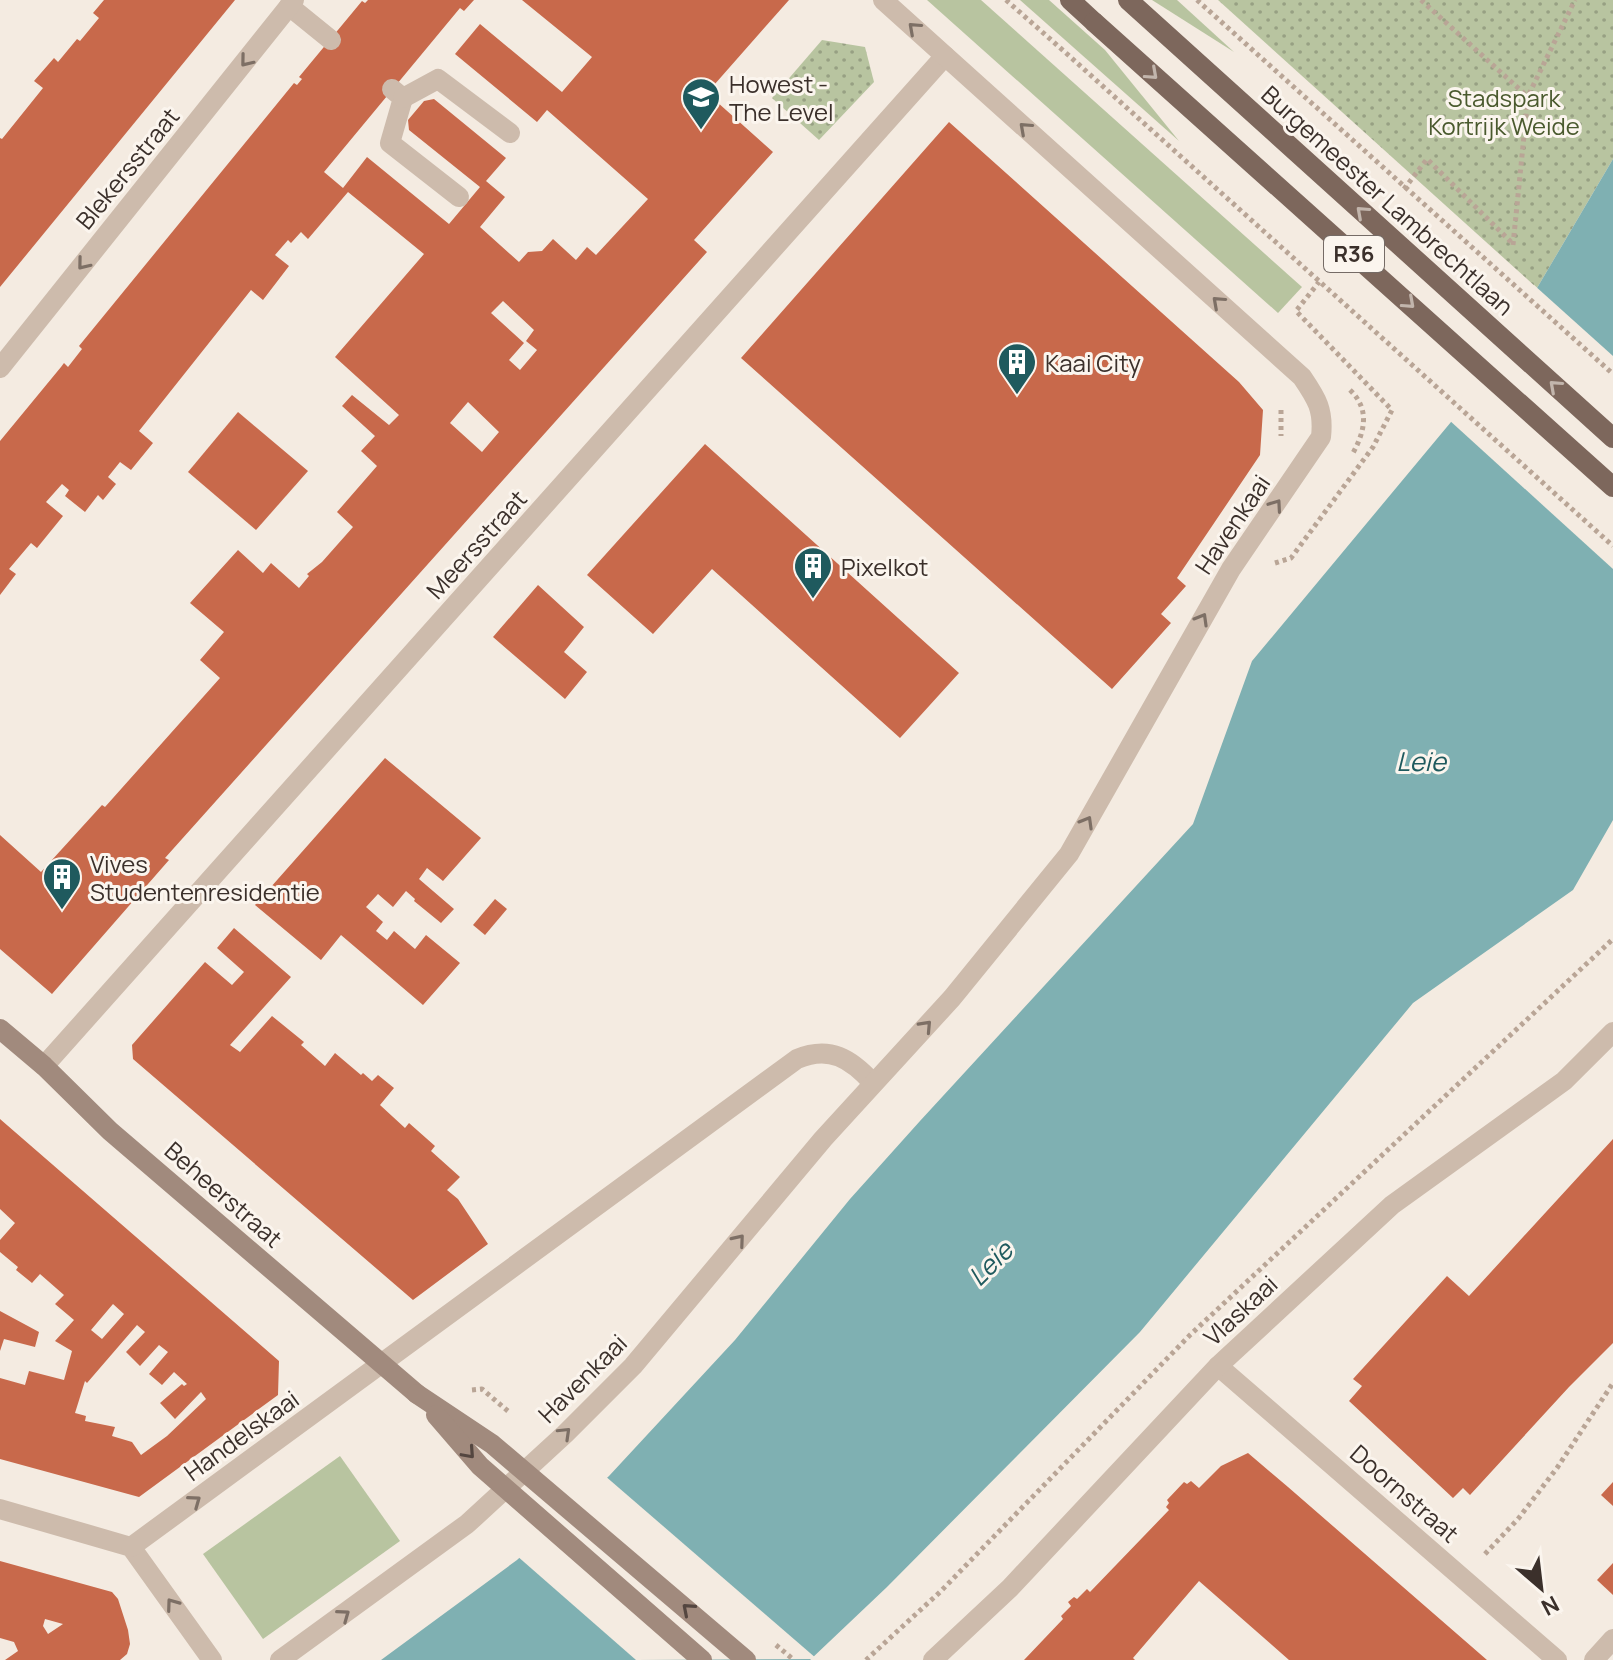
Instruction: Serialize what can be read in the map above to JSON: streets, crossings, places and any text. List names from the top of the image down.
{
  "streets": {
    "main road": ["Burgemeester Lambrechtlaan", "R36"],
    "street": [
      "Blekersstraat",
      "Havenkaai",
      "Meersstraat",
      "Beheerstraat",
      "Vlaskaai",
      "Handelskaai",
      "Doornstraat"
    ]
  },
  "crossings": [
    ["Havenkaai", "Meersstraat"],
    ["Meersstraat", "Beheerstraat"],
    ["Beheerstraat", "Handelskaai"],
    ["Vlaskaai", "Doornstraat"]
  ],
  "one_way": ["Blekersstraat", "Handelskaai"],
  "water": ["Leie"],
  "parks": ["Stadspark Kortrijk Weide"],
  "places": {
    "school or university": ["Howest - The Level"],
    "building": ["Kaai City", "Pixelkot", "Vives Studentenresidentie"]
  },
  "north": "bottom right"
}
